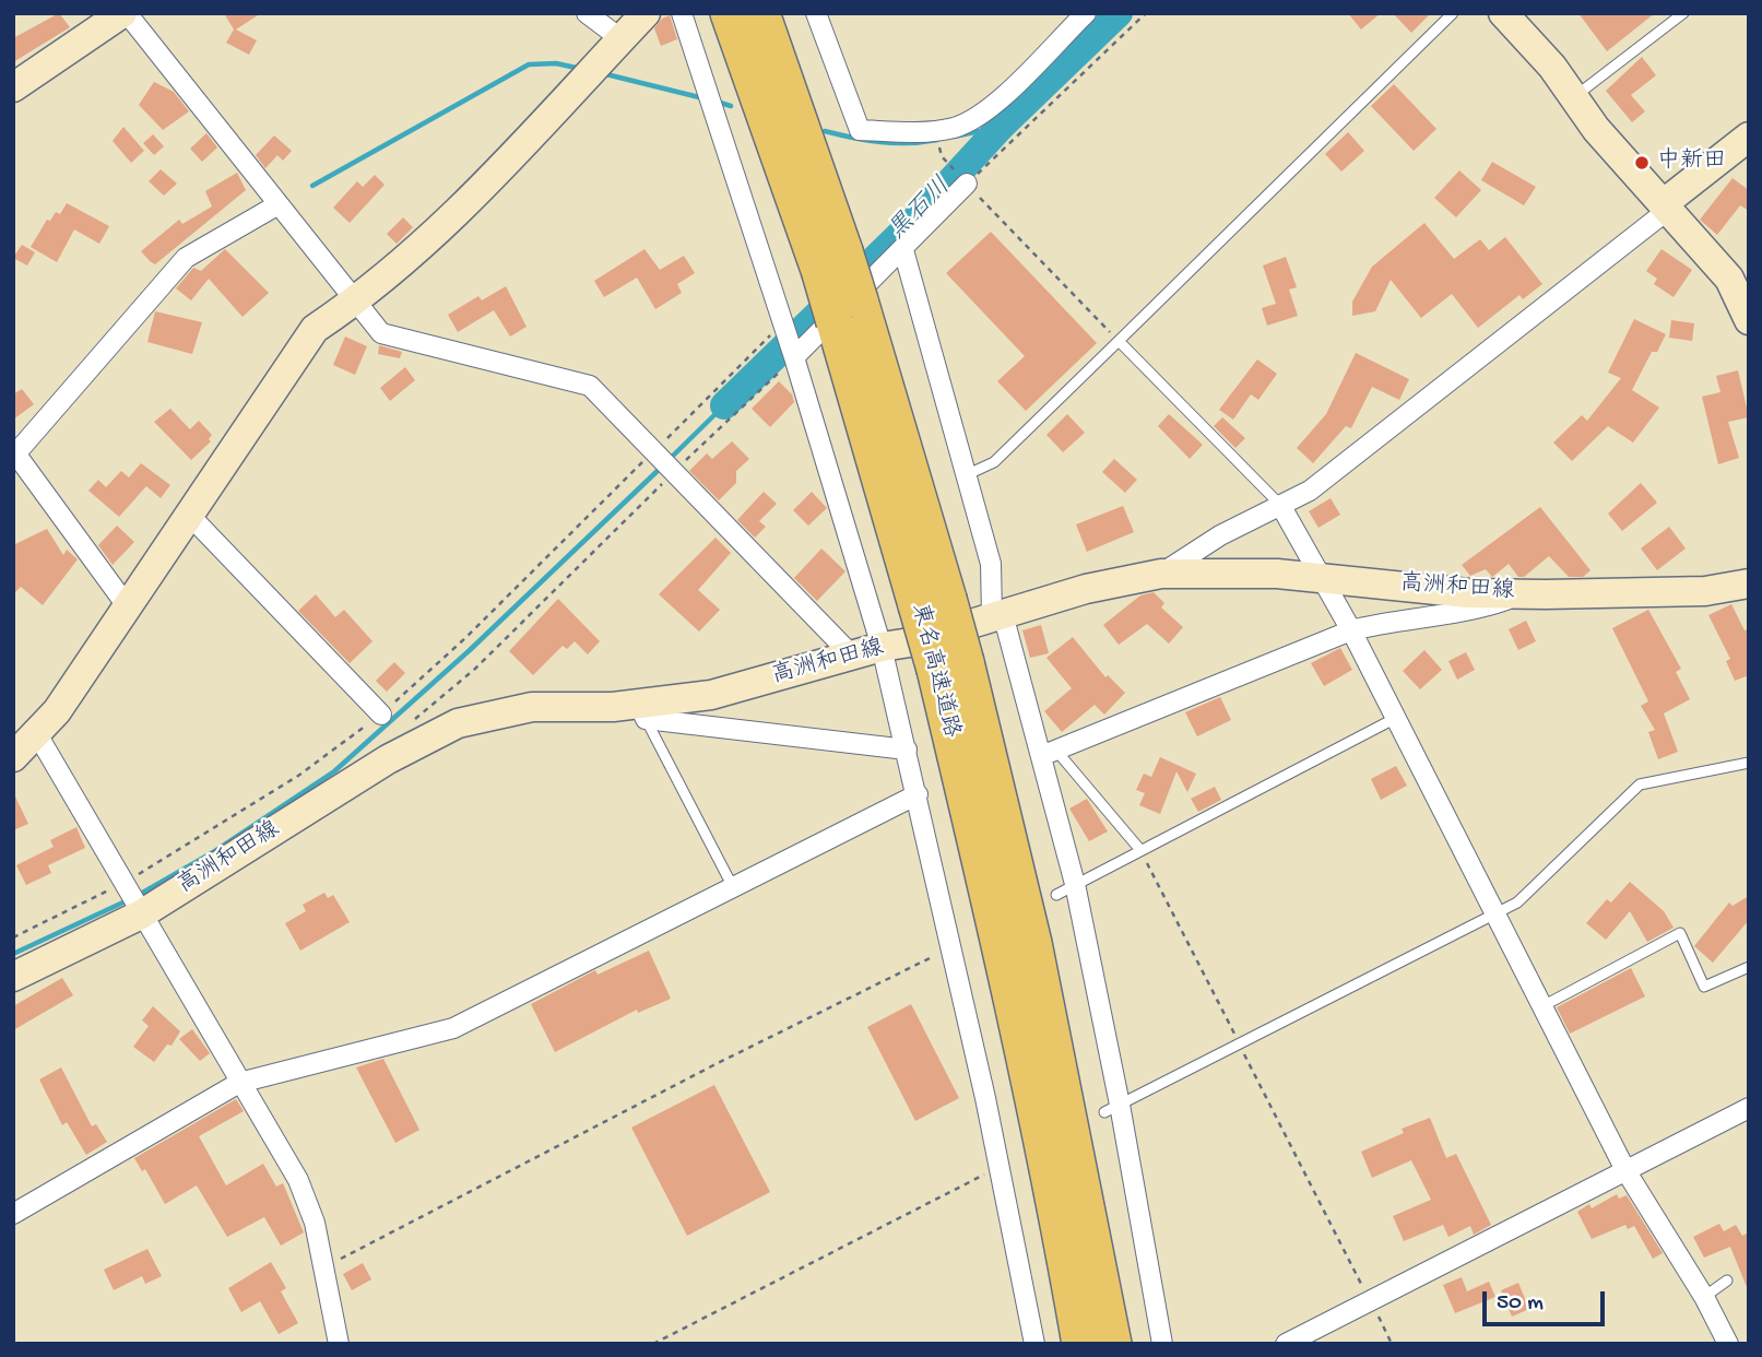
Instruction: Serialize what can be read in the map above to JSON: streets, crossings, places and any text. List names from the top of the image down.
{
  "streets": {
    "highway": ["東名高速道路"],
    "main road": ["高洲和田線"]
  },
  "water": ["黒石川"],
  "places": ["中新田"],
  "scale_bar": "50 m"
}
